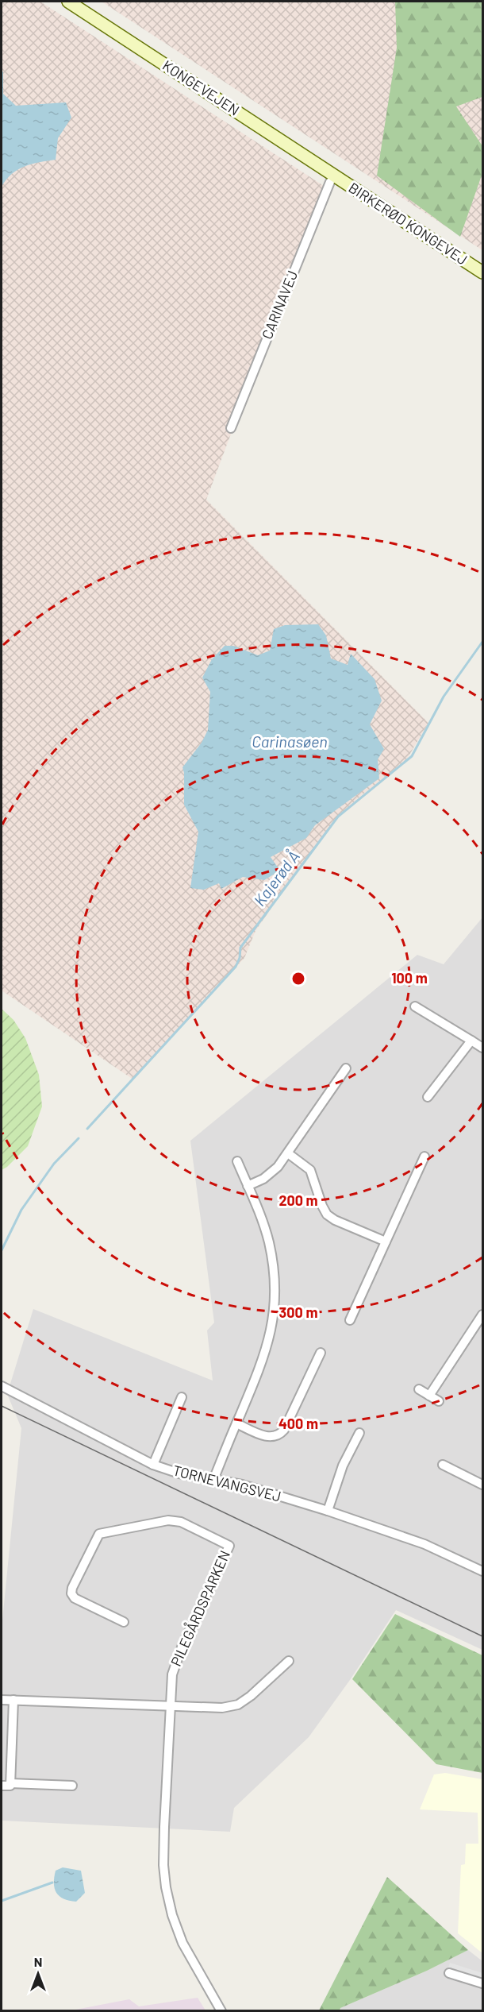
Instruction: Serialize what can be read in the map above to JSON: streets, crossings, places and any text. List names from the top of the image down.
{
  "streets": {
    "main road": ["KONGEVEJEN", "BIRKERØD KONGEVEJ"],
    "street": ["CARINAVEJ", "TORNEVANGSVEJ", "PILEGÅRDSPARKEN"]
  },
  "crossings": [
    ["KONGEVEJEN", "BIRKERØD KONGEVEJ"],
    ["KONGEVEJEN", "CARINAVEJ"],
    ["BIRKERØD KONGEVEJ", "CARINAVEJ"]
  ],
  "water": ["Carinasøen", "Kajerød Å"],
  "north": "top",
  "rings": [
    "100 m",
    "200 m",
    "300 m",
    "400 m"
  ]
}
